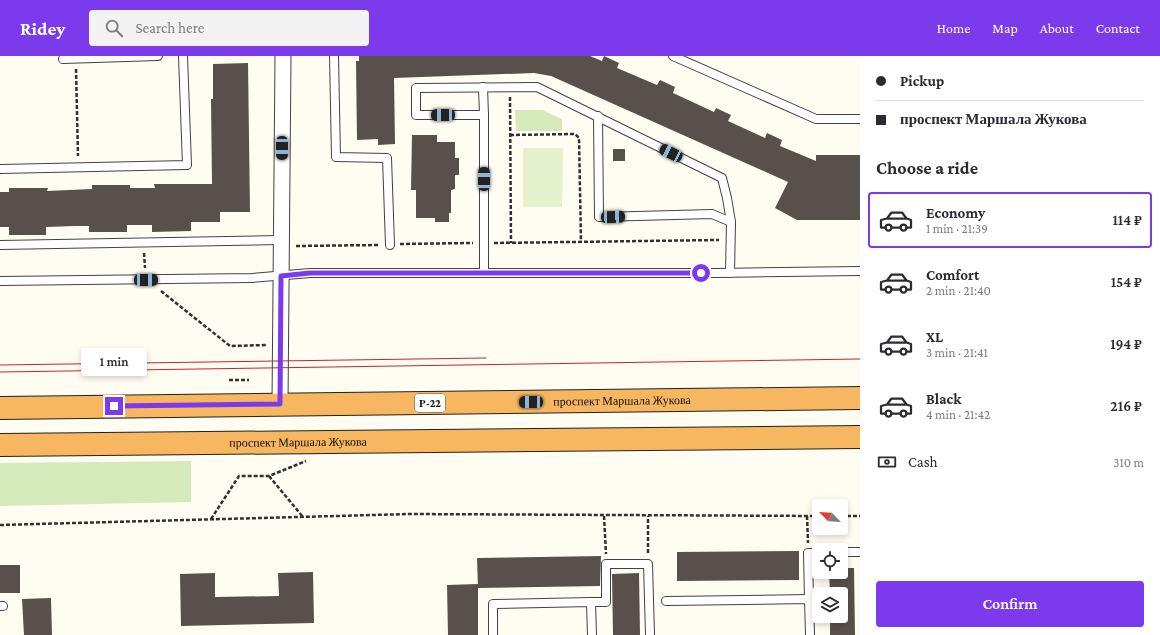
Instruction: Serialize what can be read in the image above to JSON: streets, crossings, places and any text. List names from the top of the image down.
{
  "streets": {
    "highway": ["проспект Маршала Жукова", "Р-22"]
  },
  "north": "top left",
  "page": {
    "header": "Ridey",
    "search": "Search here",
    "nav": [
      "Home",
      "Map",
      "About",
      "Contact"
    ],
    "banner": ["Pickup", "проспект Маршала Жукова"],
    "heading": "Choose a ride",
    "list": [
      {
        "name": "Economy",
        "note": "1 min · 21:39",
        "value": "114 ₽"
      },
      {
        "name": "Comfort",
        "note": "2 min · 21:40",
        "value": "154 ₽"
      },
      {
        "name": "XL",
        "note": "3 min · 21:41",
        "value": "194 ₽"
      },
      {
        "name": "Black",
        "note": "4 min · 21:42",
        "value": "216 ₽"
      }
    ],
    "bubble": "1 min",
    "pay": ["Cash", "310 m"],
    "buttons": "Confirm"
  }
}
